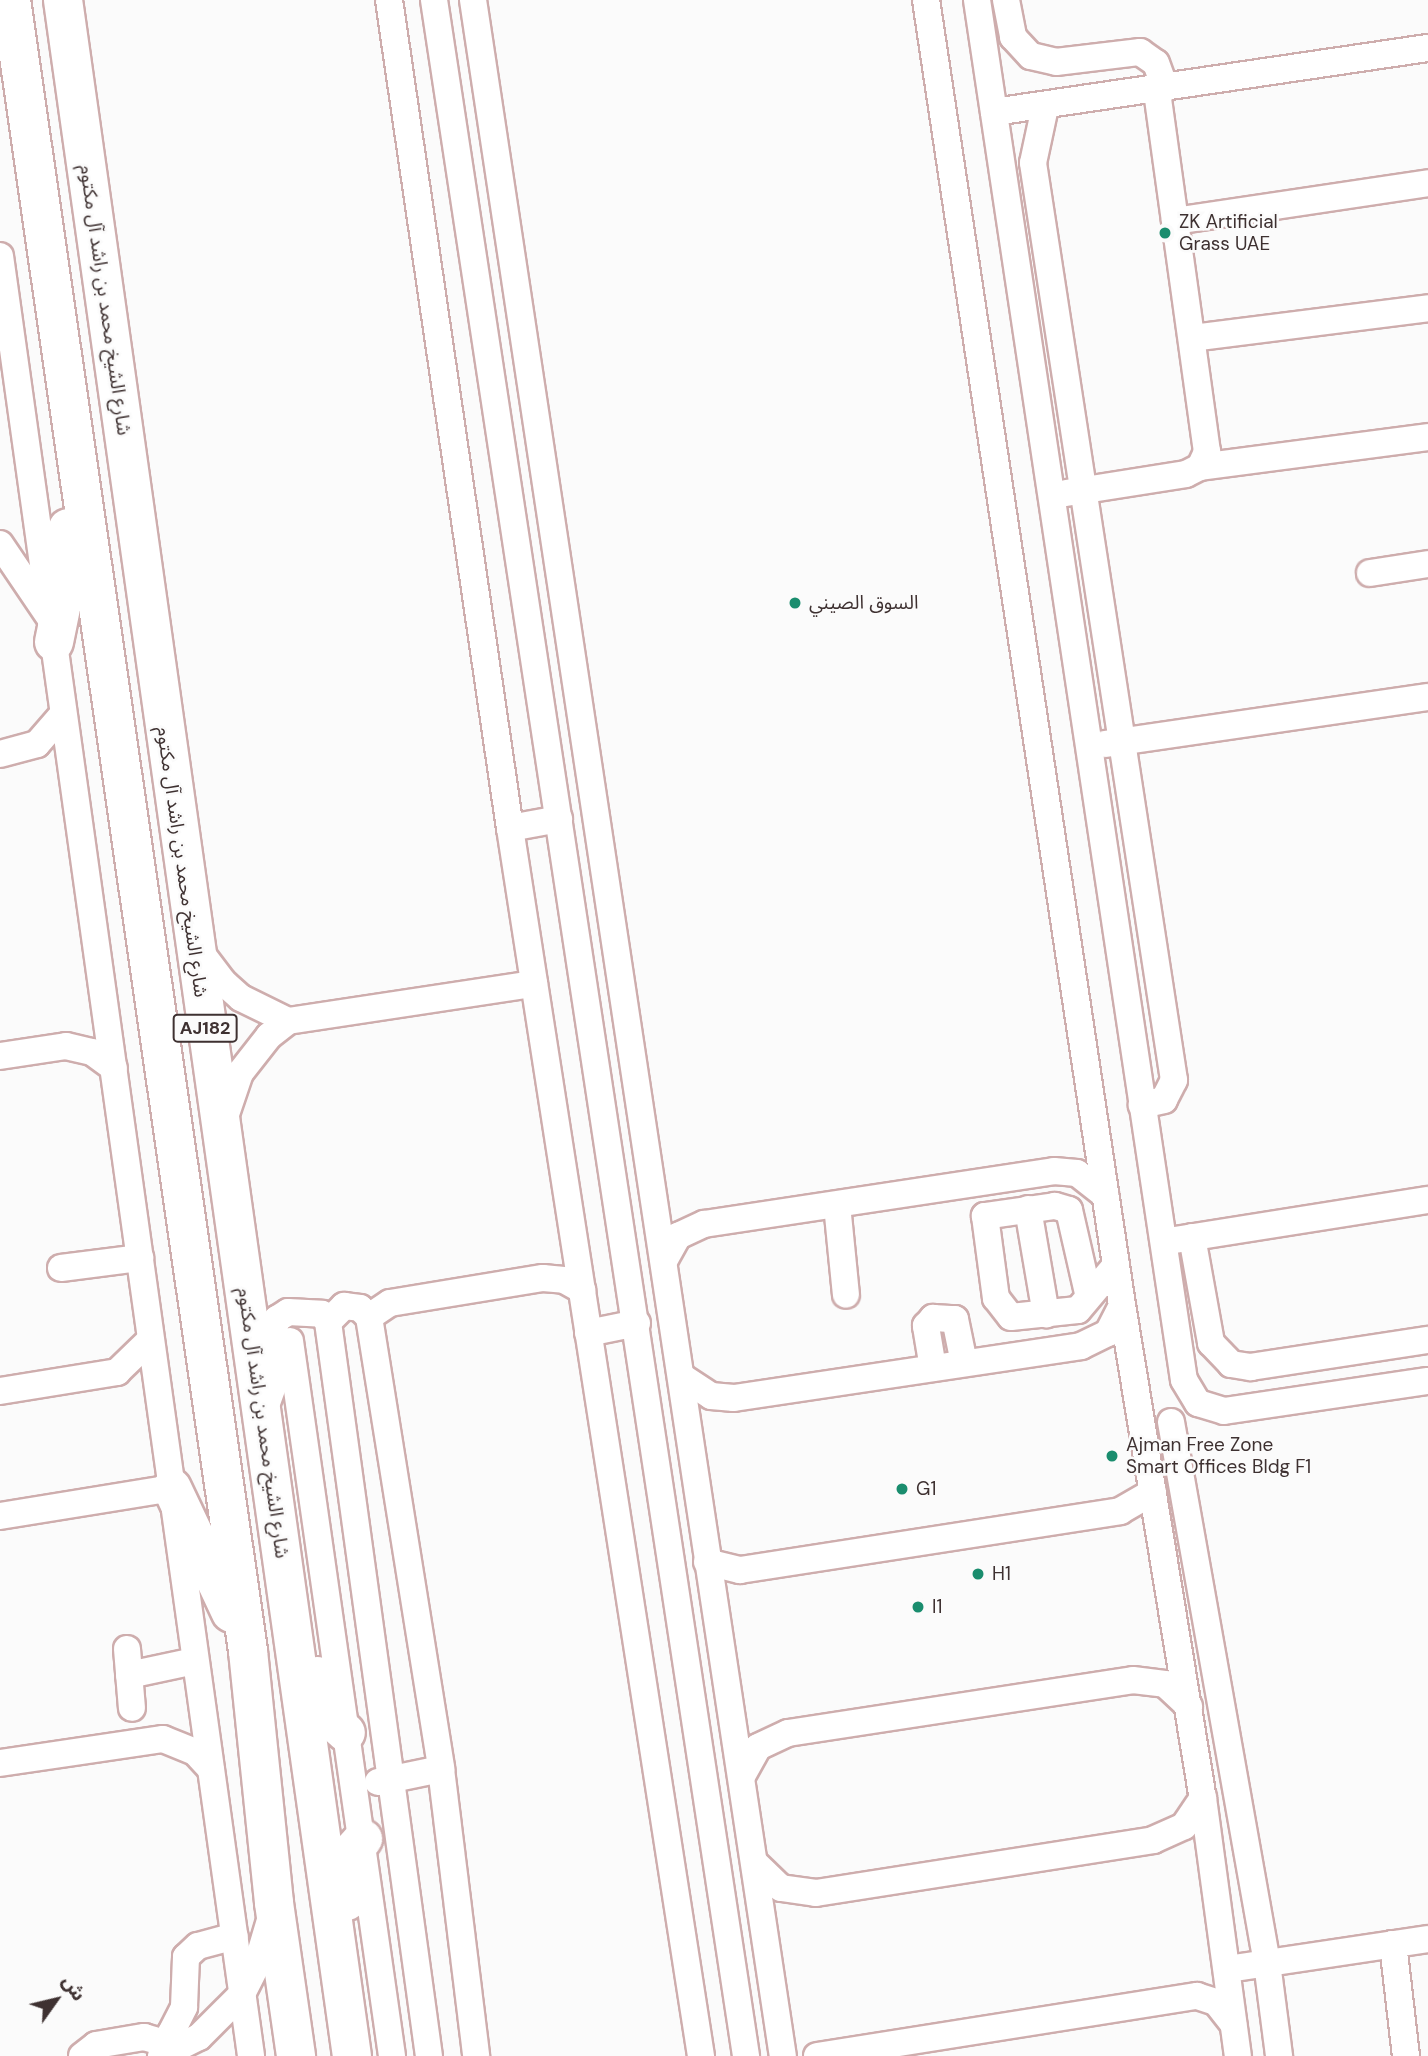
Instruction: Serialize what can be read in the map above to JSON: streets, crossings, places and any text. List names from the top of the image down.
{
  "streets": {
    "highway": ["شارع الشيخ محمد بن راشد آل مكتوم", "AJ182"]
  },
  "places": [
    "ZK Artificial Grass UAE",
    "السوق الصيني",
    "Ajman Free Zone Smart Offices Bldg F1",
    "G1",
    "H1",
    "I1"
  ],
  "north": "top right"
}
